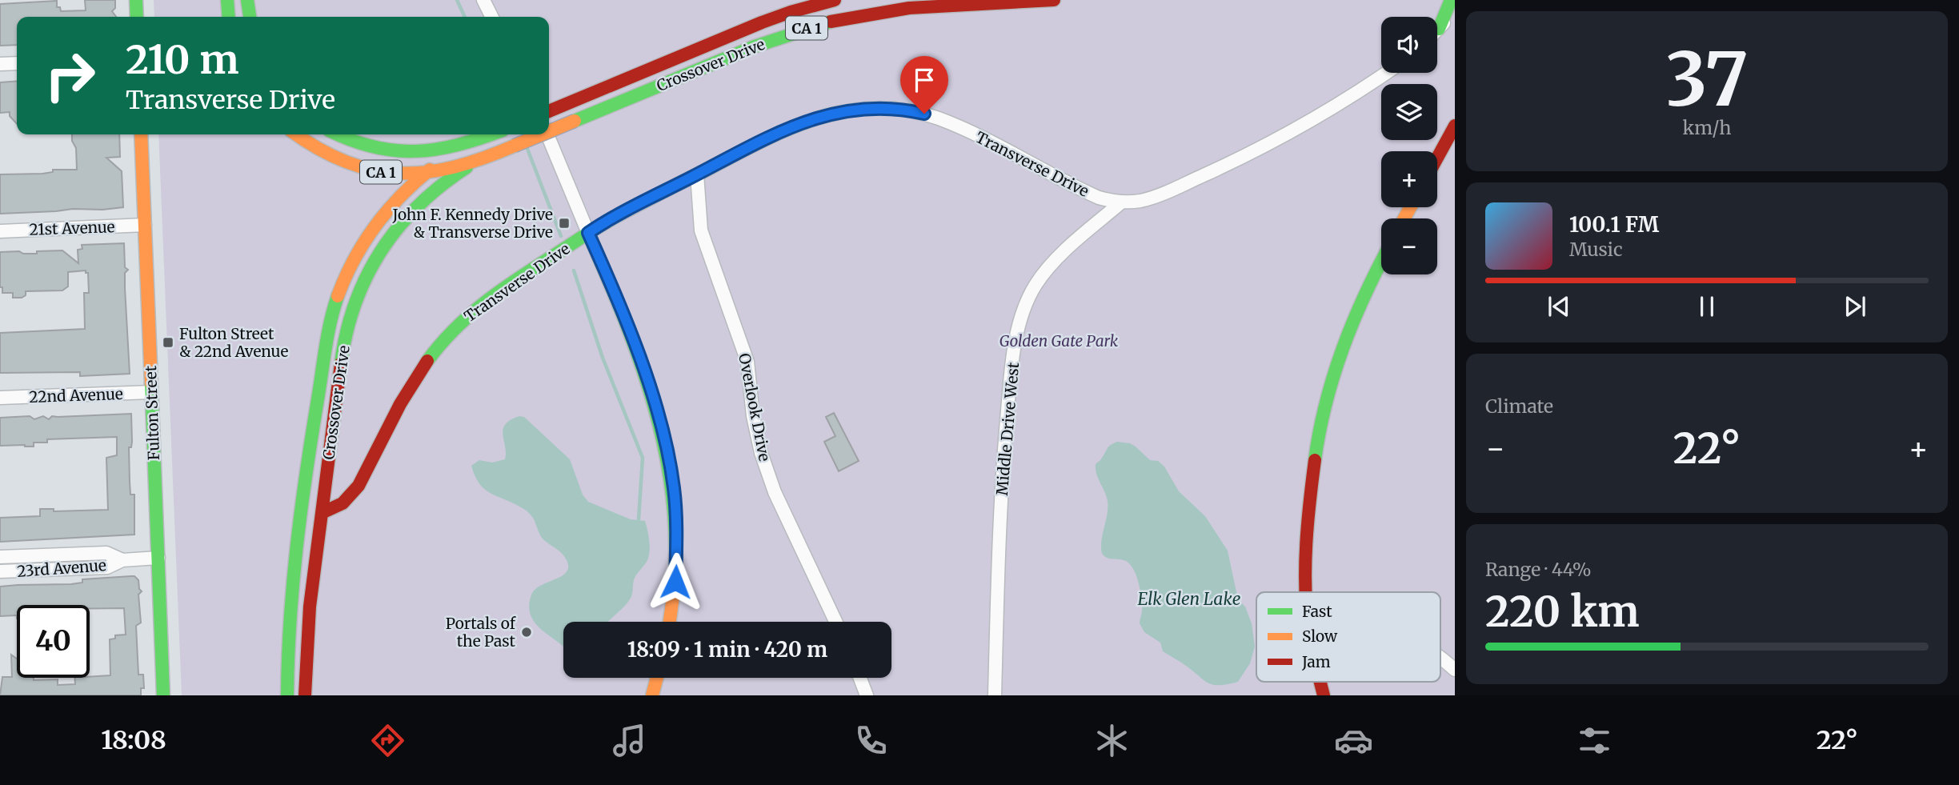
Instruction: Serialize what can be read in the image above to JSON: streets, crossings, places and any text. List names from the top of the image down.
{
  "streets": {
    "main road": [
      "CA 1",
      "Crossover Drive",
      "Transverse Drive",
      "Fulton Street"
    ],
    "street": [
      "21st Avenue",
      "22nd Avenue",
      "Overlook Drive",
      "Middle Drive West",
      "23rd Avenue"
    ]
  },
  "crossings": [
    ["CA 1", "Crossover Drive"],
    ["Crossover Drive", "Transverse Drive"],
    ["Transverse Drive", "Overlook Drive"],
    ["Transverse Drive", "Middle Drive West"],
    ["21st Avenue", "Fulton Street"],
    ["22nd Avenue", "Fulton Street"],
    ["Fulton Street", "23rd Avenue"]
  ],
  "water": ["Elk Glen Lake"],
  "parks": ["Golden Gate Park"],
  "places": {
    "transit": ["John F. Kennedy Drive & Transverse Drive", "Fulton Street & 22nd Avenue"],
    "other": ["Portals of the Past"]
  },
  "legend": ["Fast", "Slow", "Jam"],
  "page": {
    "tile": [
      ["37", "km/h"],
      "Climate",
      ["Range · 44%", "220 km"]
    ],
    "map_buttons": ["+", "−"],
    "turn": ["210 m", "Transverse Drive"],
    "song": ["100.1 FM", "Music"],
    "heat": ["−", "22°", "+"],
    "limit": "40",
    "trip": "18:09 · 1 min · 420 m",
    "tabs": ["18:08", "22°"]
  }
}
